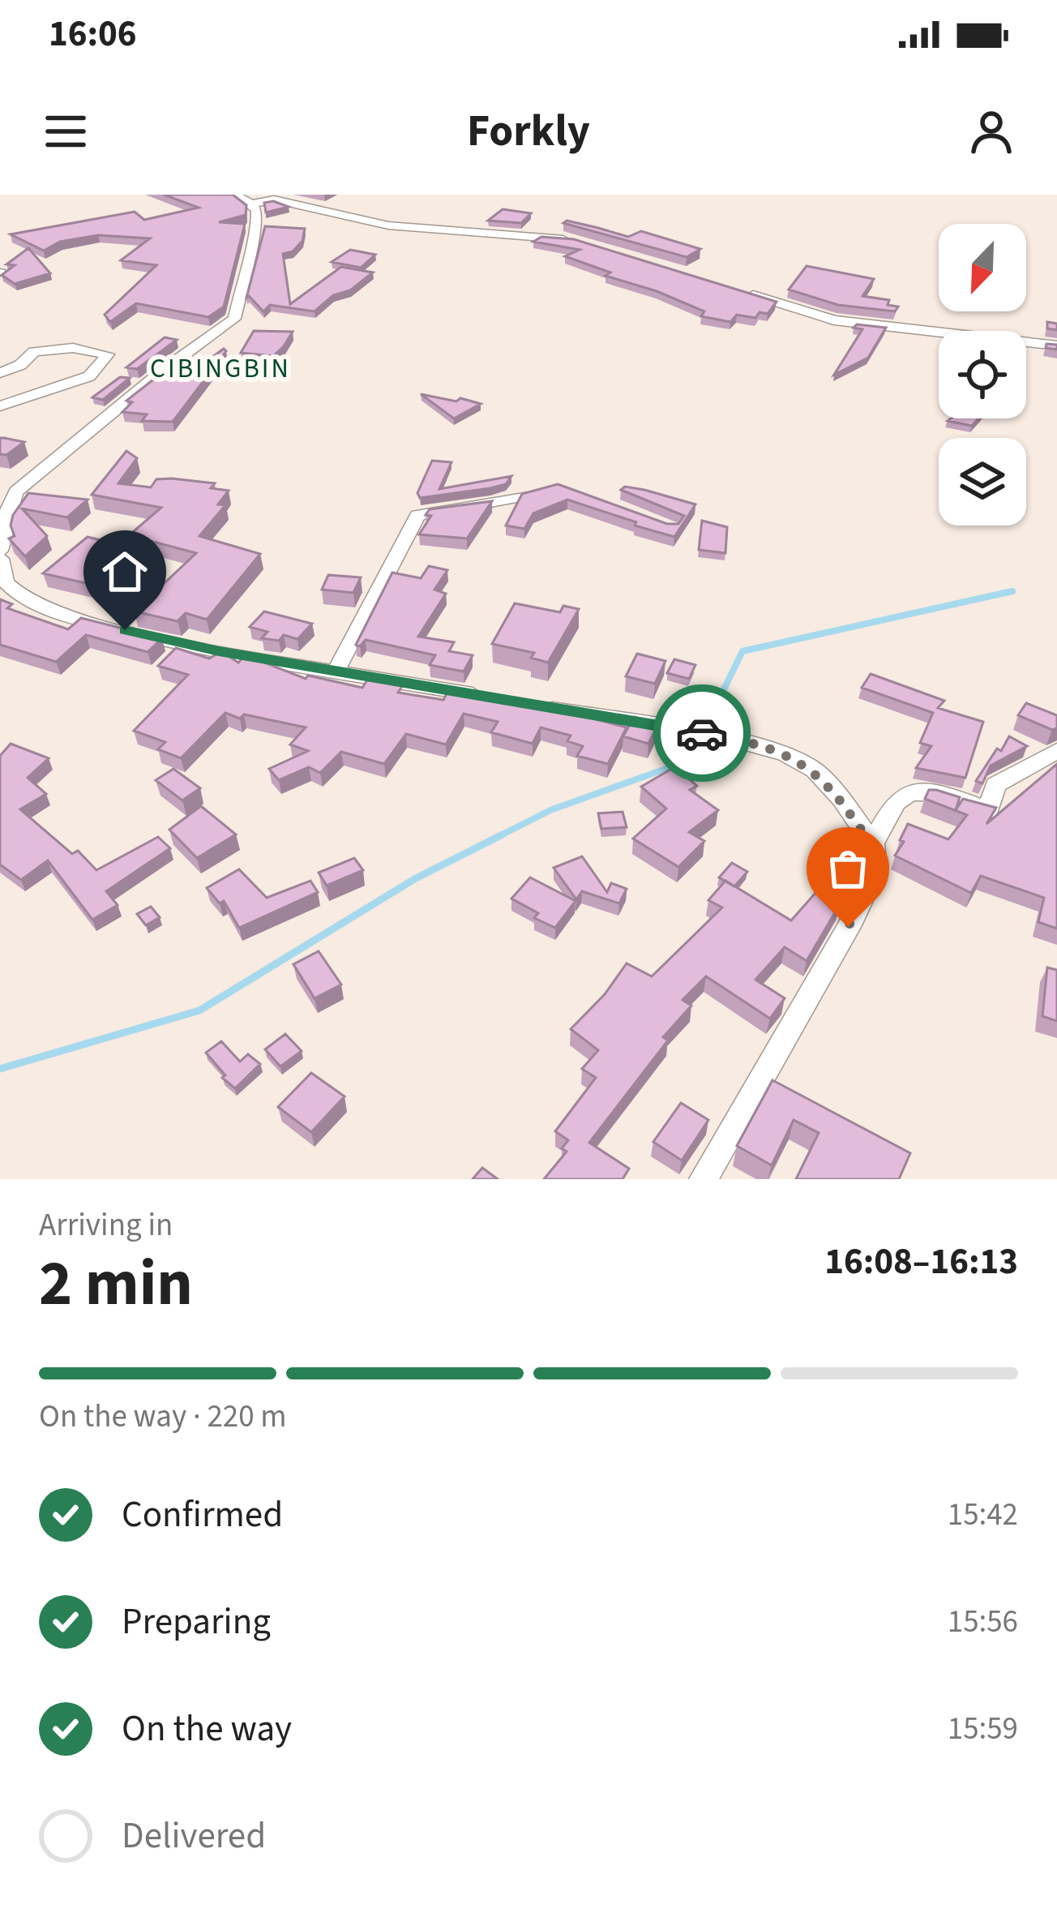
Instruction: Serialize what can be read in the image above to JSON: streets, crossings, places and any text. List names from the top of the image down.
{
  "districts": ["CIBINGBIN"],
  "north": "bottom left",
  "page": {
    "status": "16:06",
    "header": "Forkly",
    "heading": ["2 min", "Arriving in", "16:08–16:13"],
    "bar": "On the way · 220 m",
    "list": [
      ["Confirmed", "15:42"],
      ["Preparing", "15:56"],
      ["On the way", "15:59"],
      "Delivered"
    ]
  }
}
